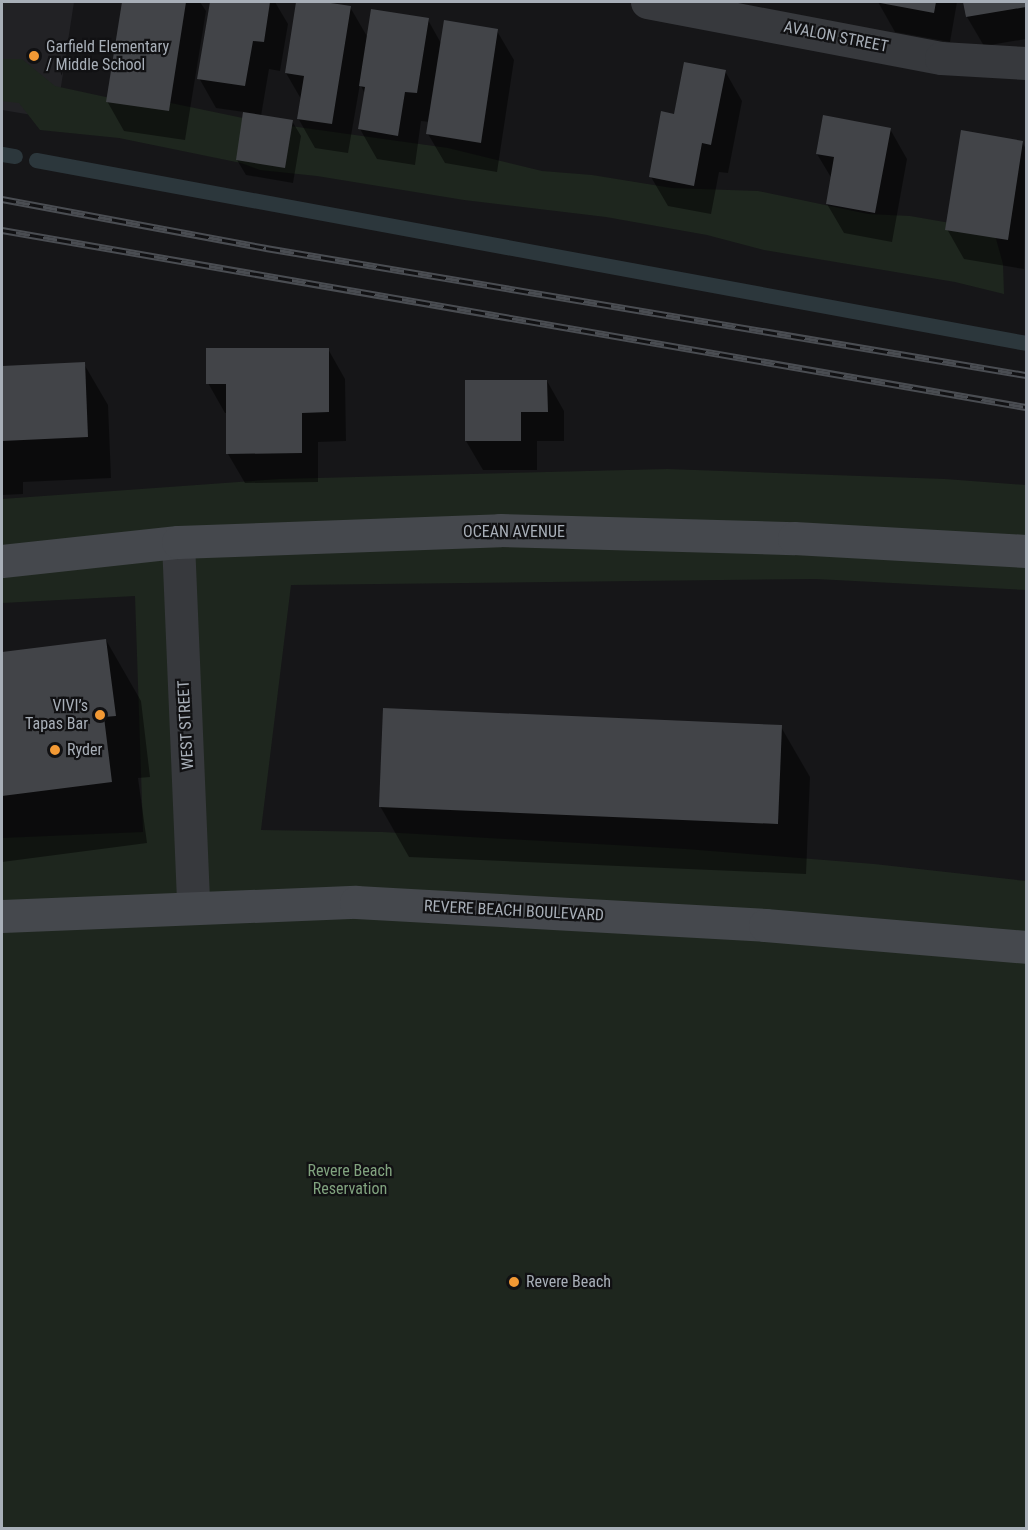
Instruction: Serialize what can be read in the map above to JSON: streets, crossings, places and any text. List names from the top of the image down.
{
  "streets": {
    "main road": ["OCEAN AVENUE", "REVERE BEACH BOULEVARD"],
    "street": ["AVALON STREET", "WEST STREET"]
  },
  "crossings": [
    ["OCEAN AVENUE", "WEST STREET"],
    ["WEST STREET", "REVERE BEACH BOULEVARD"]
  ],
  "parks": ["Revere Beach Reservation"],
  "places": [
    "Garfield Elementary / Middle School",
    "VIVI’s Tapas Bar",
    "Ryder",
    "Revere Beach"
  ]
}
